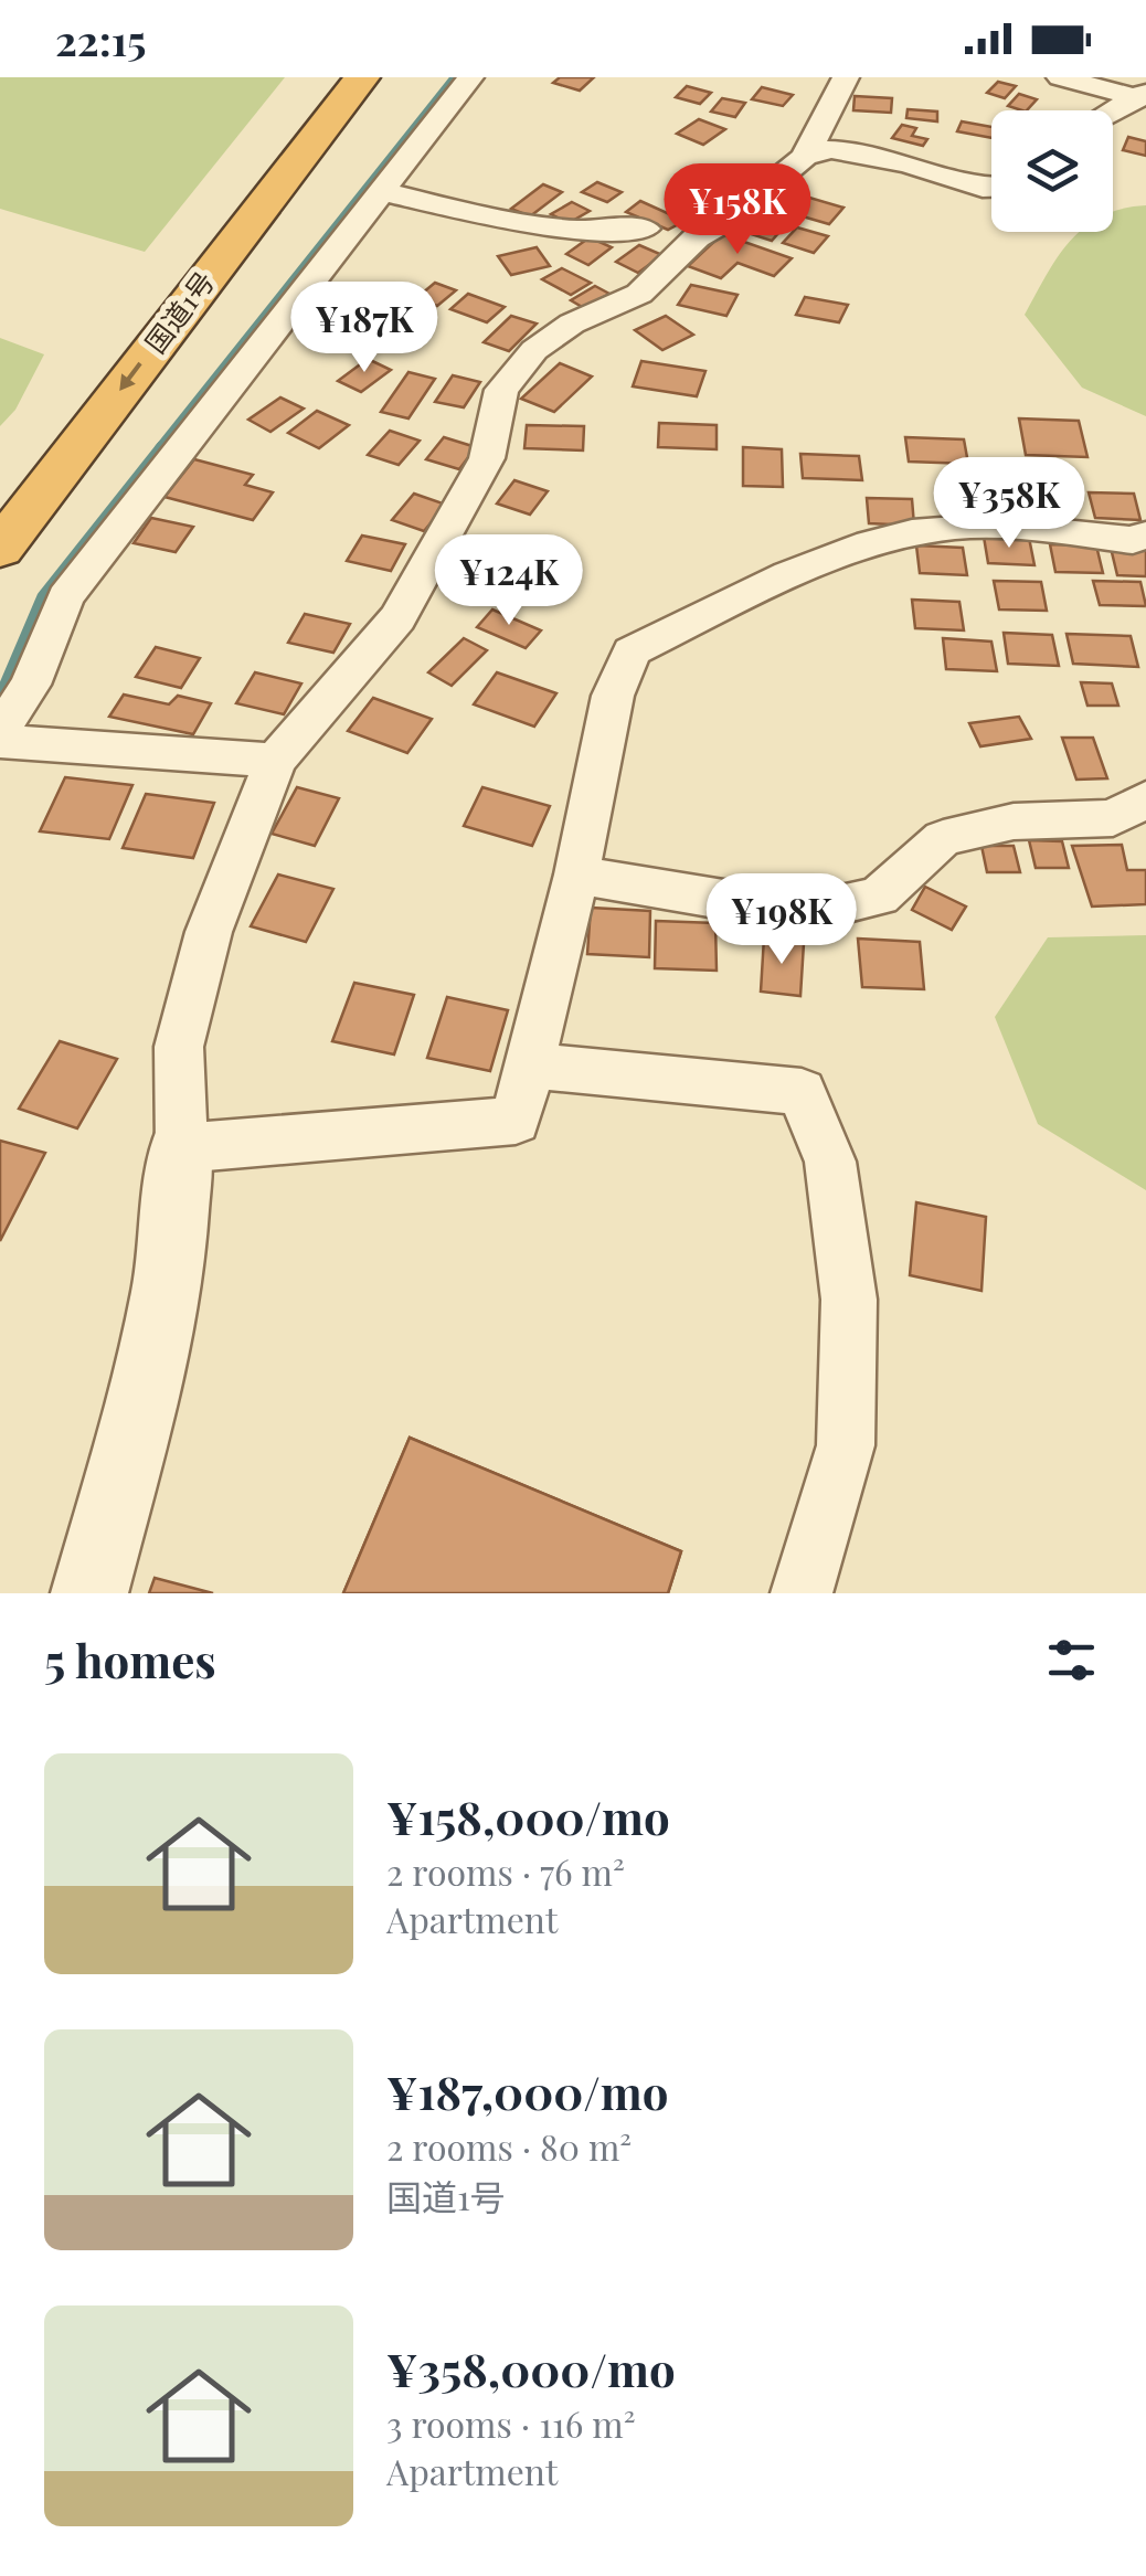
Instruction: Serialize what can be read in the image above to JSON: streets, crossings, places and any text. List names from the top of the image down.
{
  "streets": {
    "highway": ["国道1号"]
  },
  "page": {
    "status": "22:15",
    "price": [
      "¥158K",
      "¥187K",
      "¥358K",
      "¥124K",
      "¥198K"
    ],
    "heading": "5 homes",
    "list": [
      {
        "name": "¥158,000/mo",
        "note": "2 rooms · 76 m² · Apartment"
      },
      {
        "name": "¥187,000/mo",
        "note": "2 rooms · 80 m² · 国道1号"
      },
      {
        "name": "¥358,000/mo",
        "note": "3 rooms · 116 m² · Apartment"
      }
    ]
  }
}
